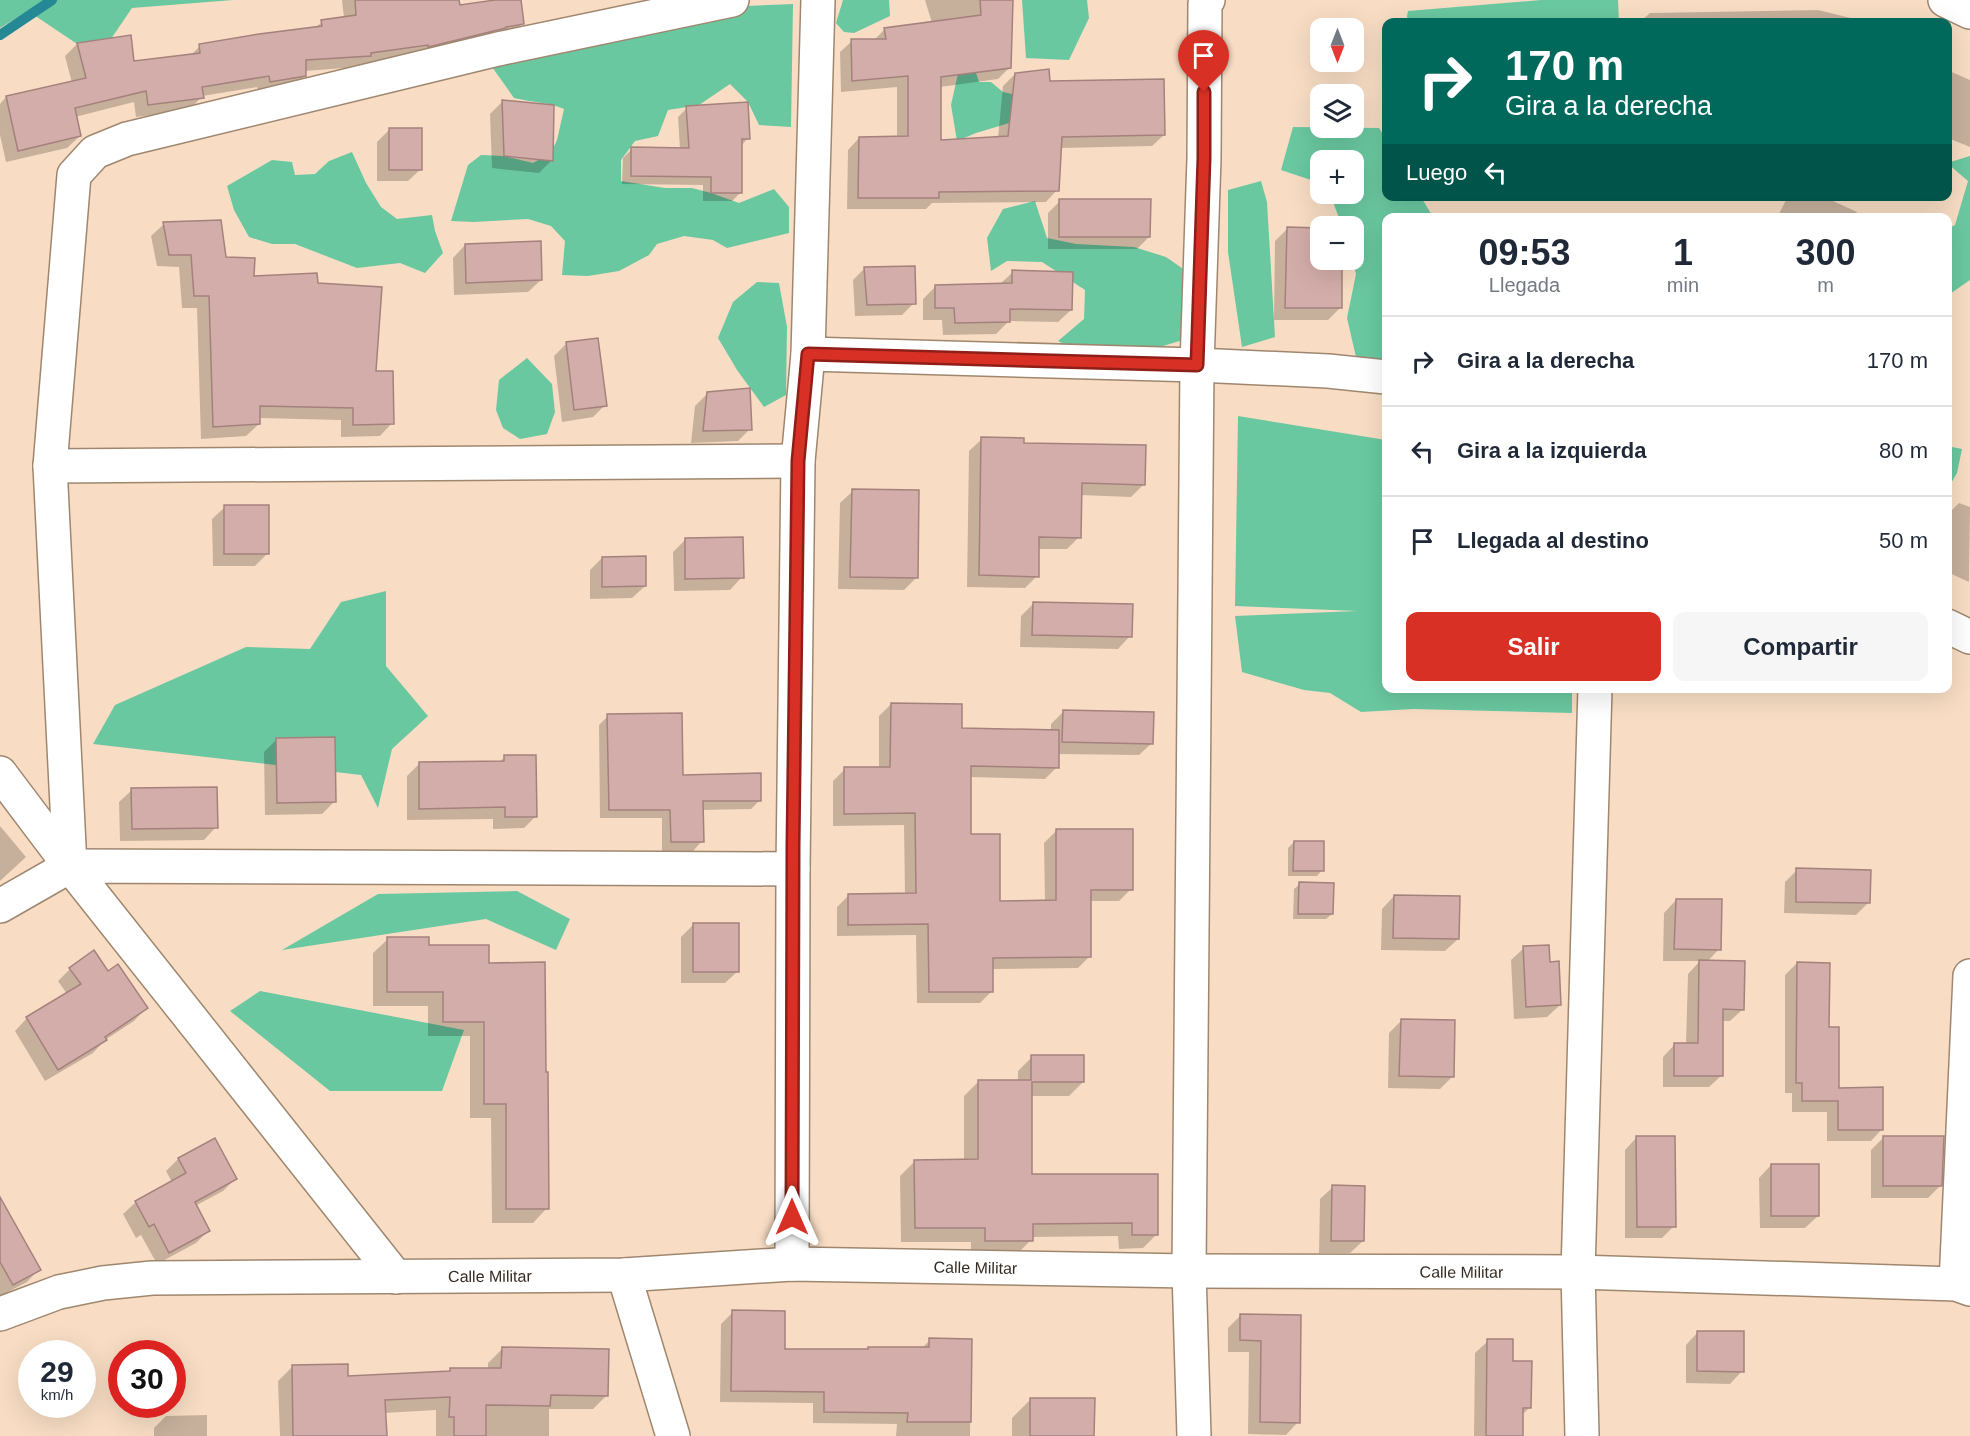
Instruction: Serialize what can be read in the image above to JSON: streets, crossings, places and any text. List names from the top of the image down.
{
  "streets": {
    "street": ["Calle Militar"]
  },
  "north": "bottom",
  "page": {
    "map_buttons": ["+", "−"],
    "turn": ["170 m", "Gira a la derecha"],
    "then": "Luego",
    "eta": [
      "09:53",
      "Llegada",
      "1",
      "min",
      "300",
      "m"
    ],
    "list": [
      {
        "name": "Gira a la derecha",
        "value": "170 m"
      },
      {
        "name": "Gira a la izquierda",
        "value": "80 m"
      },
      {
        "name": "Llegada al destino",
        "value": "50 m"
      }
    ],
    "buttons": ["Salir", "Compartir"],
    "speed": "29 km/h",
    "limit": "30"
  }
}
